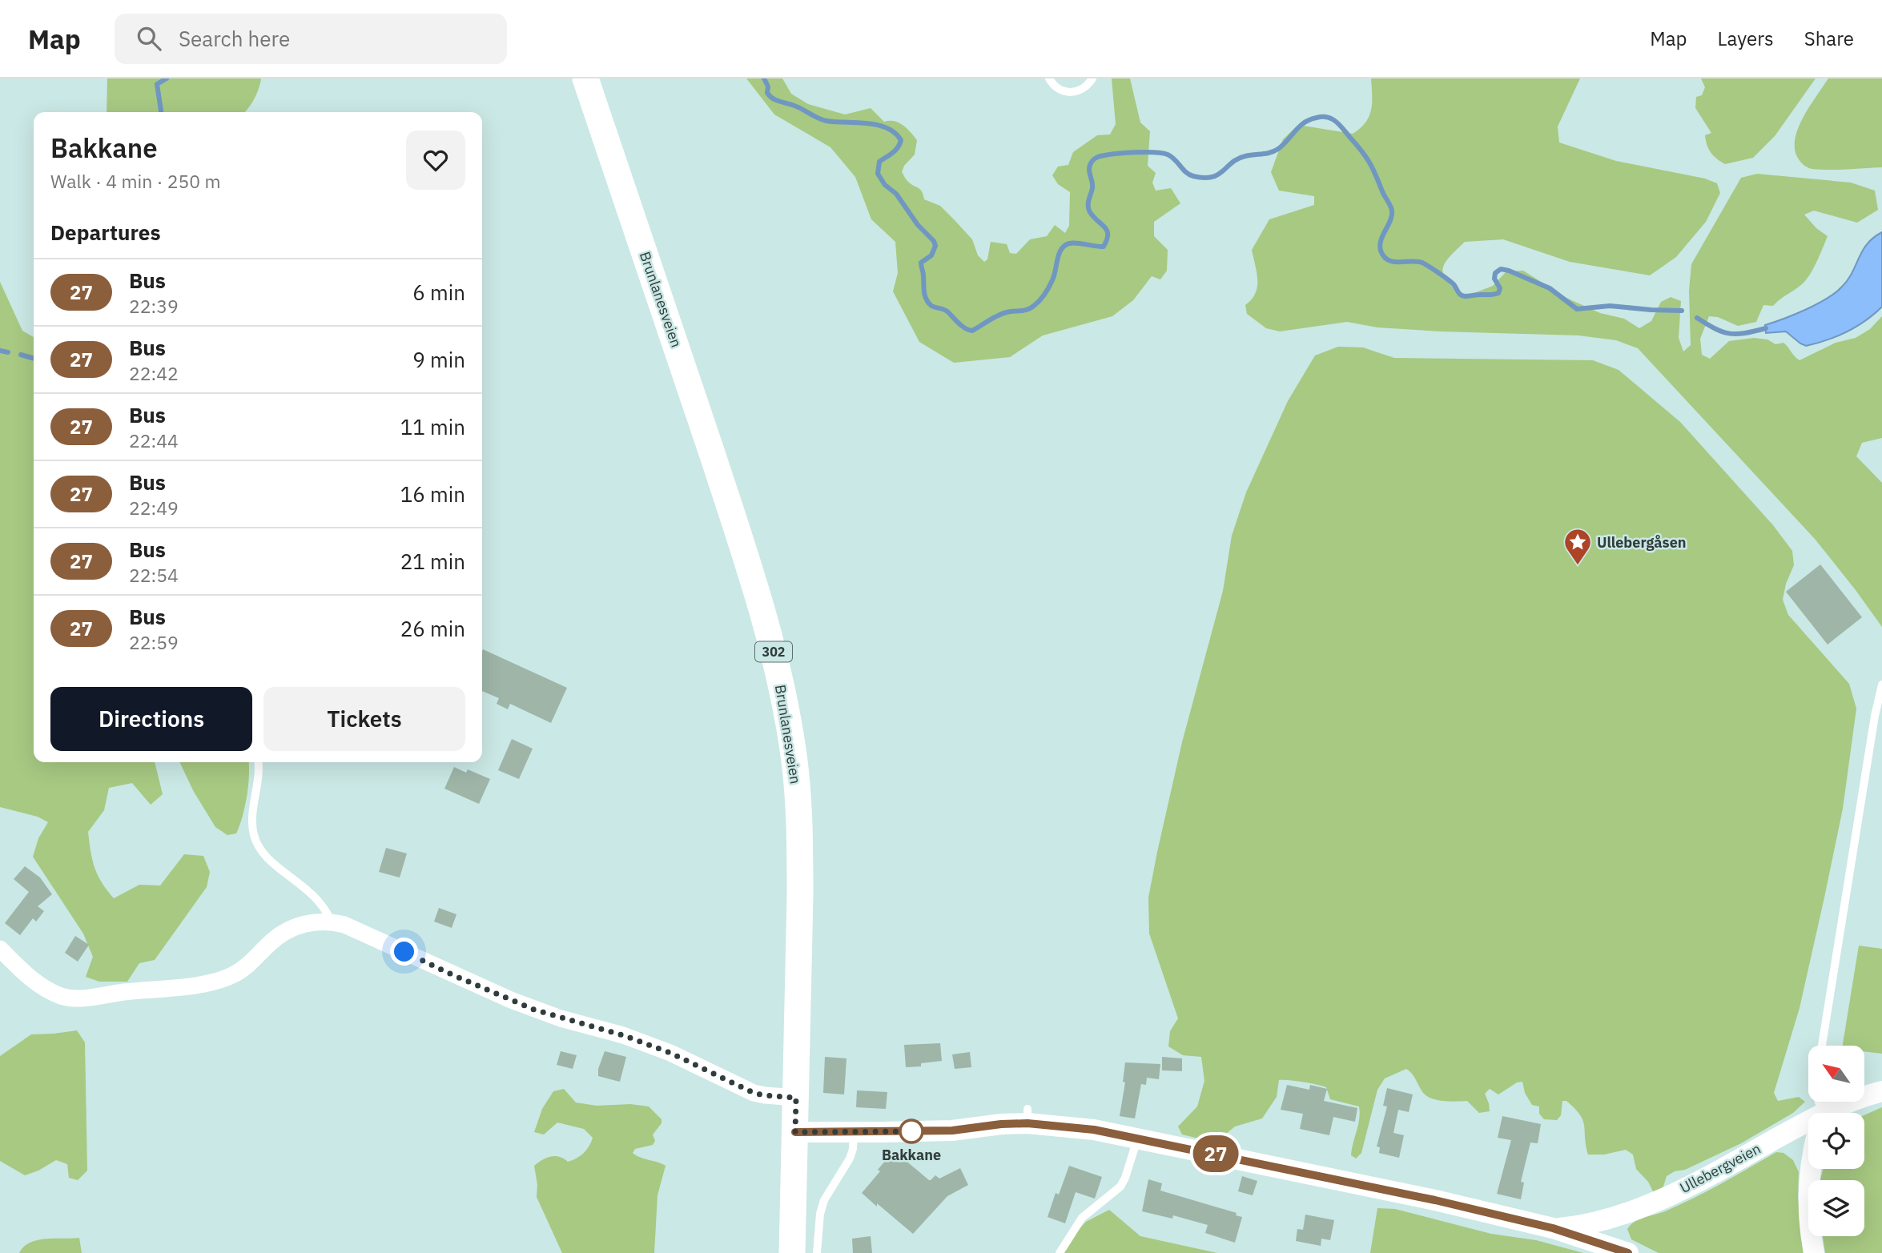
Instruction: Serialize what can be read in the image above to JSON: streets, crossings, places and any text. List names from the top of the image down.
{
  "streets": {
    "main road": ["Brunlanesveien", "302"],
    "street": ["Ullebergveien"]
  },
  "places": {
    "place": ["Ullebergåsen"],
    "other": ["Bakkane"]
  },
  "lines": ["bus line 27"],
  "north": "top left",
  "page": {
    "header": "Map",
    "search": "Search here",
    "nav": ["Map", "Layers", "Share"],
    "on_map": "27",
    "heading": [
      ["Bakkane", "Walk · 4 min · 250 m"],
      "Departures"
    ],
    "list": [
      {
        "mark": "27",
        "name": "Bus",
        "note": "22:39",
        "value": "6 min"
      },
      {
        "mark": "27",
        "name": "Bus",
        "note": "22:42",
        "value": "9 min"
      },
      {
        "mark": "27",
        "name": "Bus",
        "note": "22:44",
        "value": "11 min"
      },
      {
        "mark": "27",
        "name": "Bus",
        "note": "22:49",
        "value": "16 min"
      },
      {
        "mark": "27",
        "name": "Bus",
        "note": "22:54",
        "value": "21 min"
      },
      {
        "mark": "27",
        "name": "Bus",
        "note": "22:59",
        "value": "26 min"
      }
    ],
    "buttons": ["Directions", "Tickets"]
  }
}
